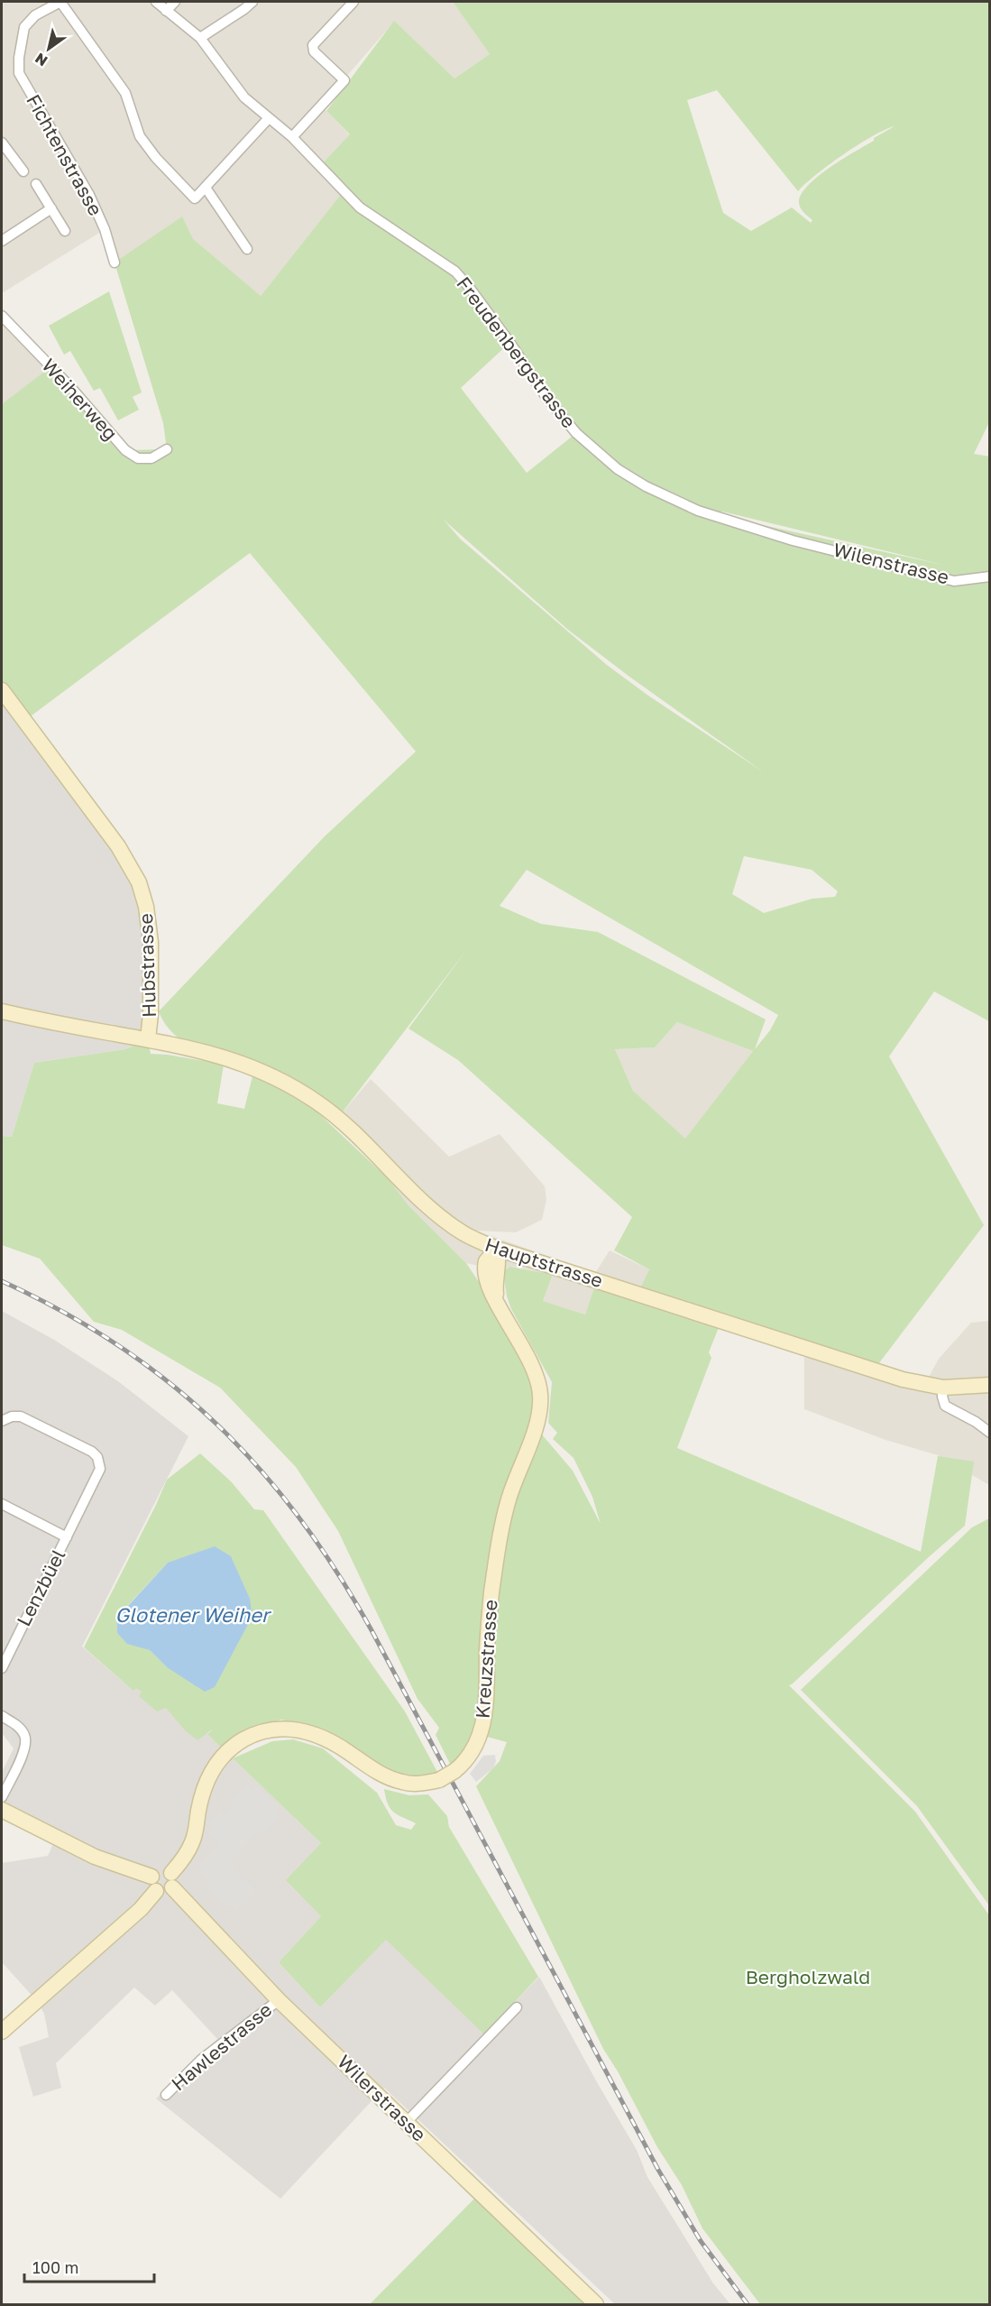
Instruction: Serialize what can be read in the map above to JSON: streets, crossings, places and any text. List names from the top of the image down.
{
  "streets": {
    "street": [
      "Fichtenstrasse",
      "Freudenbergstrasse",
      "Weiherweg",
      "Wilenstrasse",
      "Hubstrasse",
      "Hauptstrasse",
      "Lenzbüel",
      "Kreuzstrasse",
      "Hawlestrasse",
      "Wilerstrasse"
    ]
  },
  "crossings": [
    ["Freudenbergstrasse", "Wilenstrasse"],
    ["Hubstrasse", "Hauptstrasse"],
    ["Hauptstrasse", "Kreuzstrasse"],
    ["Kreuzstrasse", "Wilerstrasse"],
    ["Hawlestrasse", "Wilerstrasse"]
  ],
  "water": ["Glotener Weiher"],
  "parks": ["Bergholzwald"],
  "scale_bar": "100 m",
  "north": "bottom left"
}
